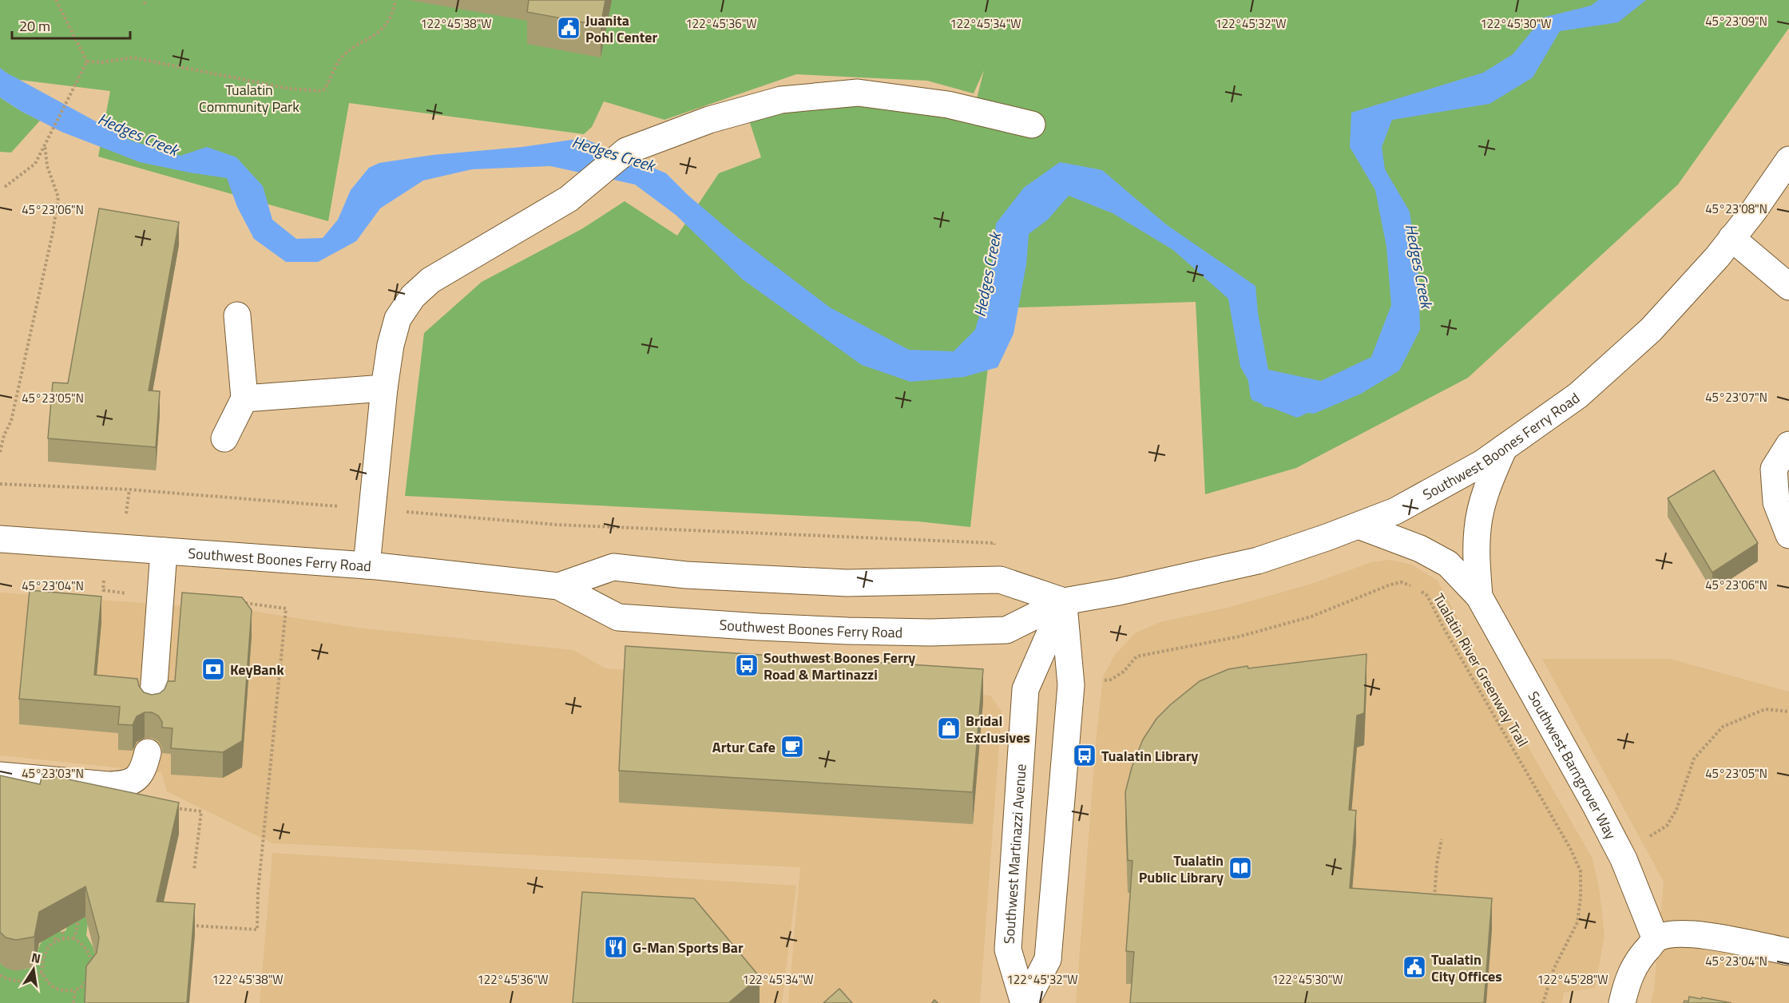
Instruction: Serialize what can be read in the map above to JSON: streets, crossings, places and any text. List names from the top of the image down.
{
  "streets": {
    "main road": ["Southwest Boones Ferry Road", "Southwest Barngrover Way", "Southwest Martinazzi Avenue"],
    "path": ["Tualatin River Greenway Trail"]
  },
  "crossings": [
    ["Southwest Boones Ferry Road", "Southwest Martinazzi Avenue"]
  ],
  "water": ["Hedges Creek"],
  "parks": ["Tualatin Community Park"],
  "places": {
    "public building": ["Juanita Pohl Center", "Tualatin City Offices"],
    "bus stop": ["Southwest Boones Ferry Road & Martinazzi", "Tualatin Library"],
    "bank": ["KeyBank"],
    "shop": ["Bridal Exclusives"],
    "cafe": ["Artur Cafe"],
    "library": ["Tualatin Public Library"],
    "restaurant": ["G-Man Sports Bar"]
  },
  "scale_bar": "20 m",
  "north": "top",
  "coordinates": [
    "45°23'09\"N",
    "122°45'38\"W",
    "122°45'36\"W",
    "122°45'34\"W",
    "122°45'32\"W",
    "122°45'30\"W",
    "45°23'08\"N",
    "45°23'06\"N",
    "45°23'07\"N",
    "45°23'05\"N",
    "45°23'04\"N",
    "45°23'03\"N",
    "122°45'28\"W"
  ]
}
